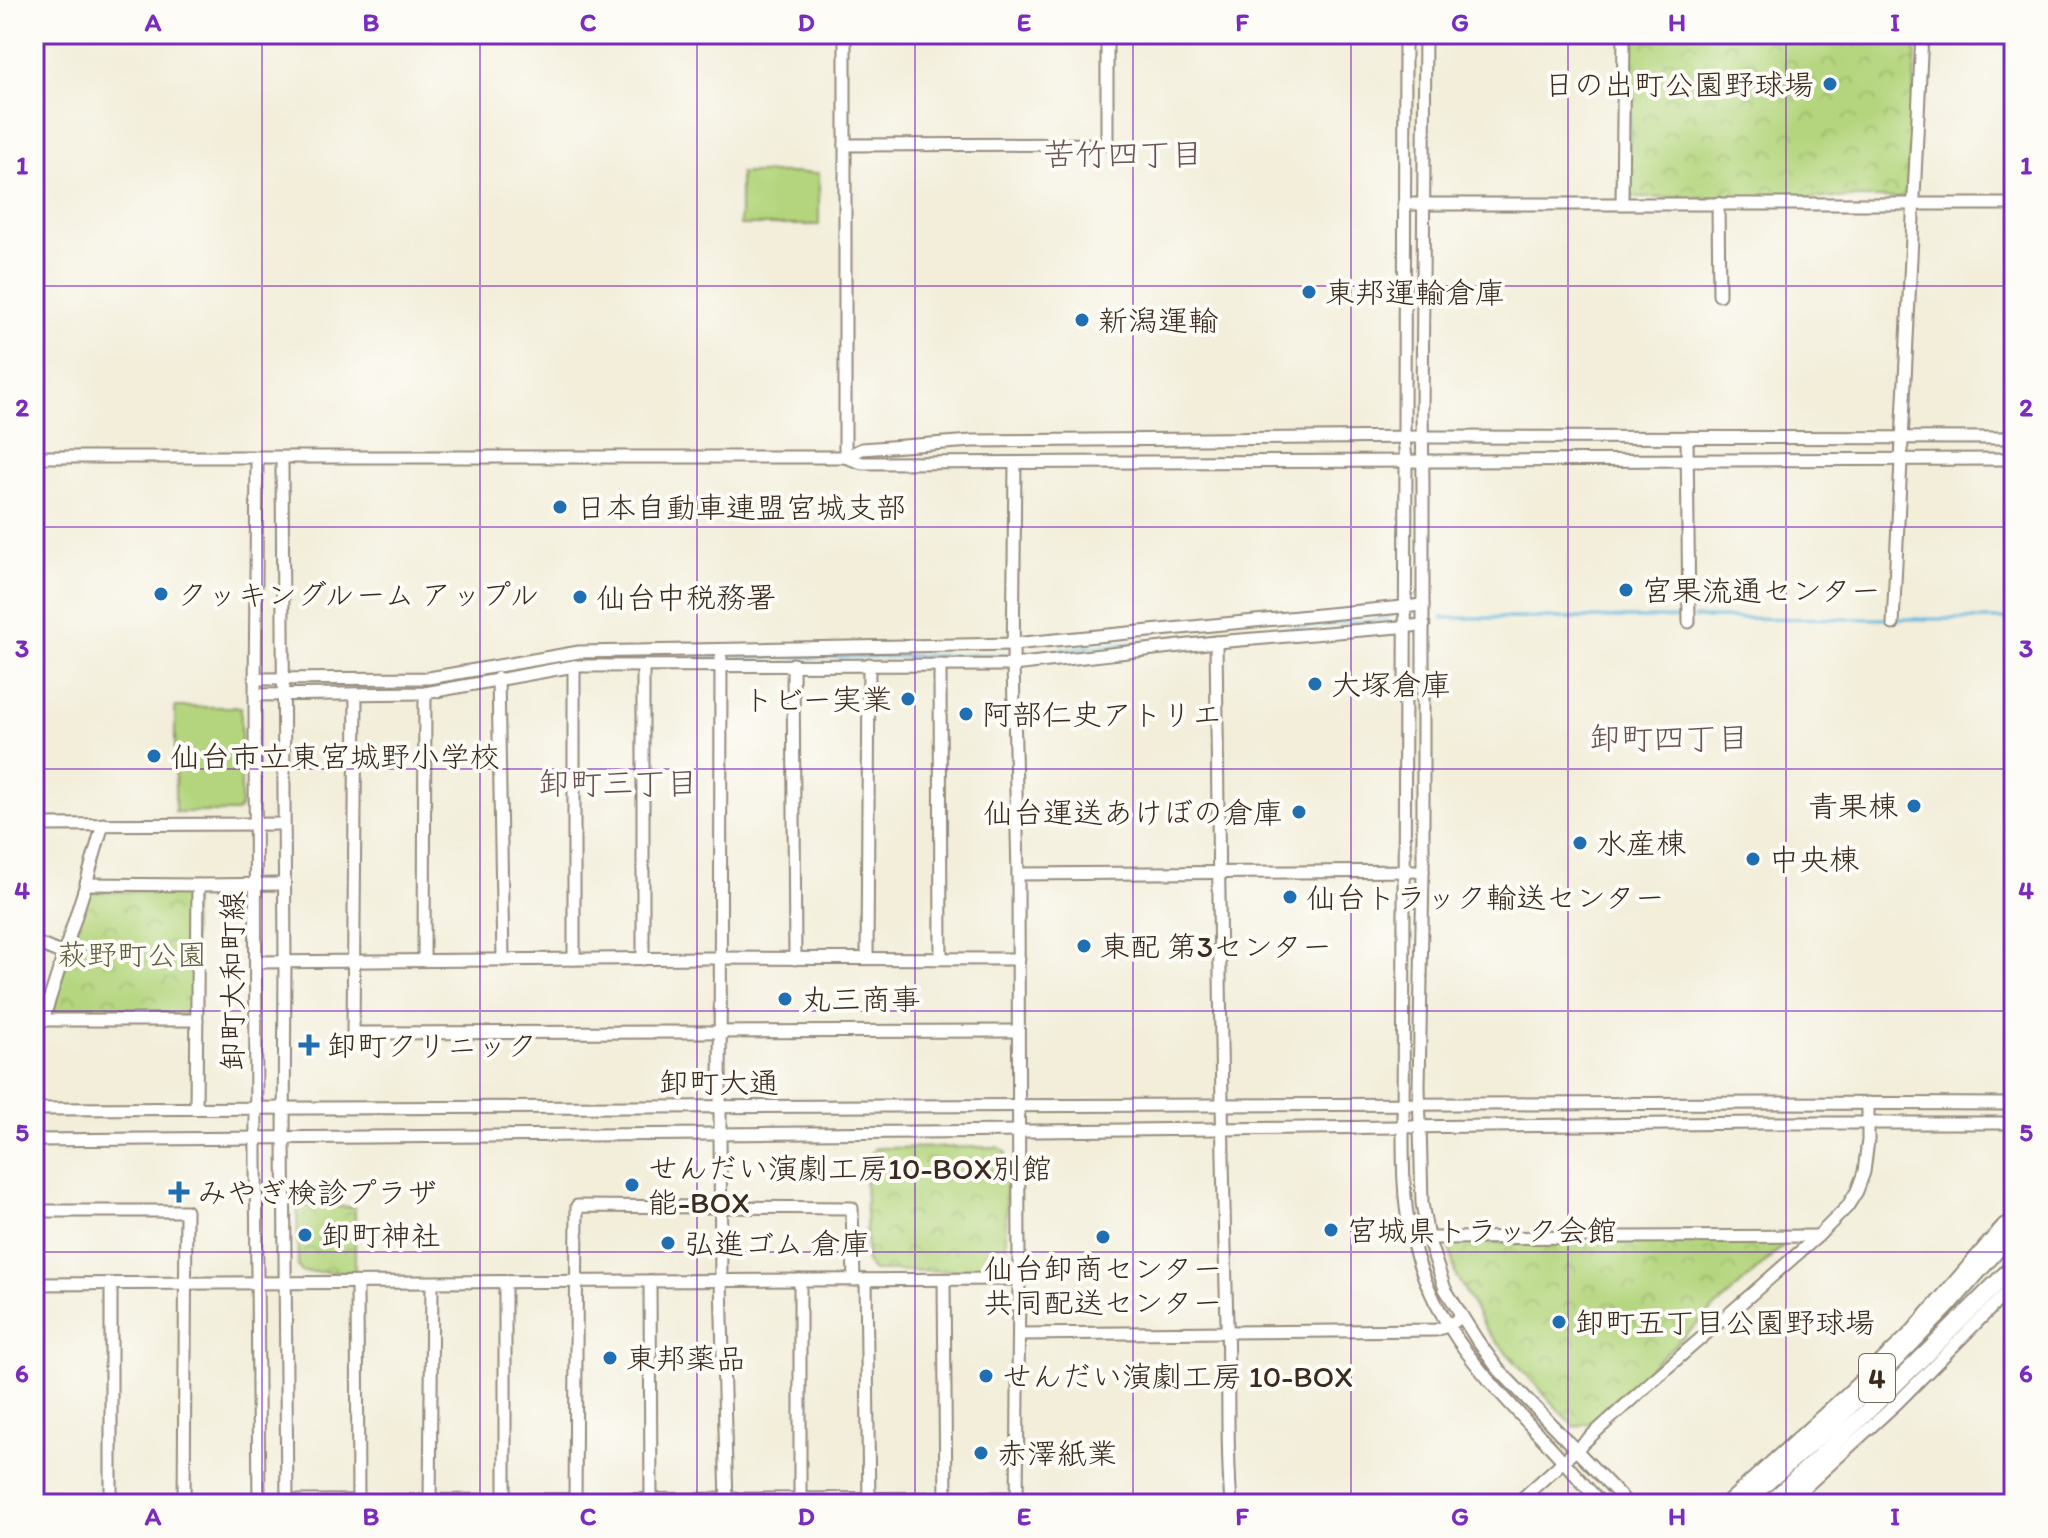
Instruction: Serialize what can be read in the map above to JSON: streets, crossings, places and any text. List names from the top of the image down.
{
  "streets": {
    "highway": ["4"],
    "street": ["卸町大和町線", "卸町大通"]
  },
  "crossings": [
    ["卸町大和町線", "卸町大通"]
  ],
  "districts": ["苦竹四丁目", "卸町四丁目", "卸町三丁目"],
  "parks": ["萩野町公園"],
  "places": {
    "other": [
      "日の出町公園野球場",
      "東邦運輸倉庫",
      "新潟運輸",
      "日本自動車連盟宮城支部",
      "宮果流通センター",
      "クッキングルーム アップル",
      "仙台中税務署",
      "大塚倉庫",
      "トビー実業",
      "阿部仁史アトリエ",
      "仙台市立東宮城野小学校",
      "青果棟",
      "仙台運送あけぼの倉庫",
      "水産棟",
      "中央棟",
      "仙台トラック輸送センター",
      "東配 第3センター",
      "丸三商事",
      "せんだい演劇工房10-BOX別館 能-BOX",
      "宮城県トラック会館",
      "卸町神社",
      "仙台卸商センター 共同配送センター",
      "弘進ゴム 倉庫",
      "卸町五丁目公園野球場",
      "東邦薬品",
      "せんだい演劇工房 10-BOX",
      "赤澤紙業"
    ],
    "health": ["卸町クリニック", "みやぎ検診プラザ"]
  },
  "grid": {
    "columns": [
      "A",
      "B",
      "C",
      "D",
      "E",
      "F",
      "G",
      "H",
      "I"
    ],
    "rows": [
      "1",
      "2",
      "3",
      "4",
      "5",
      "6"
    ]
  }
}
